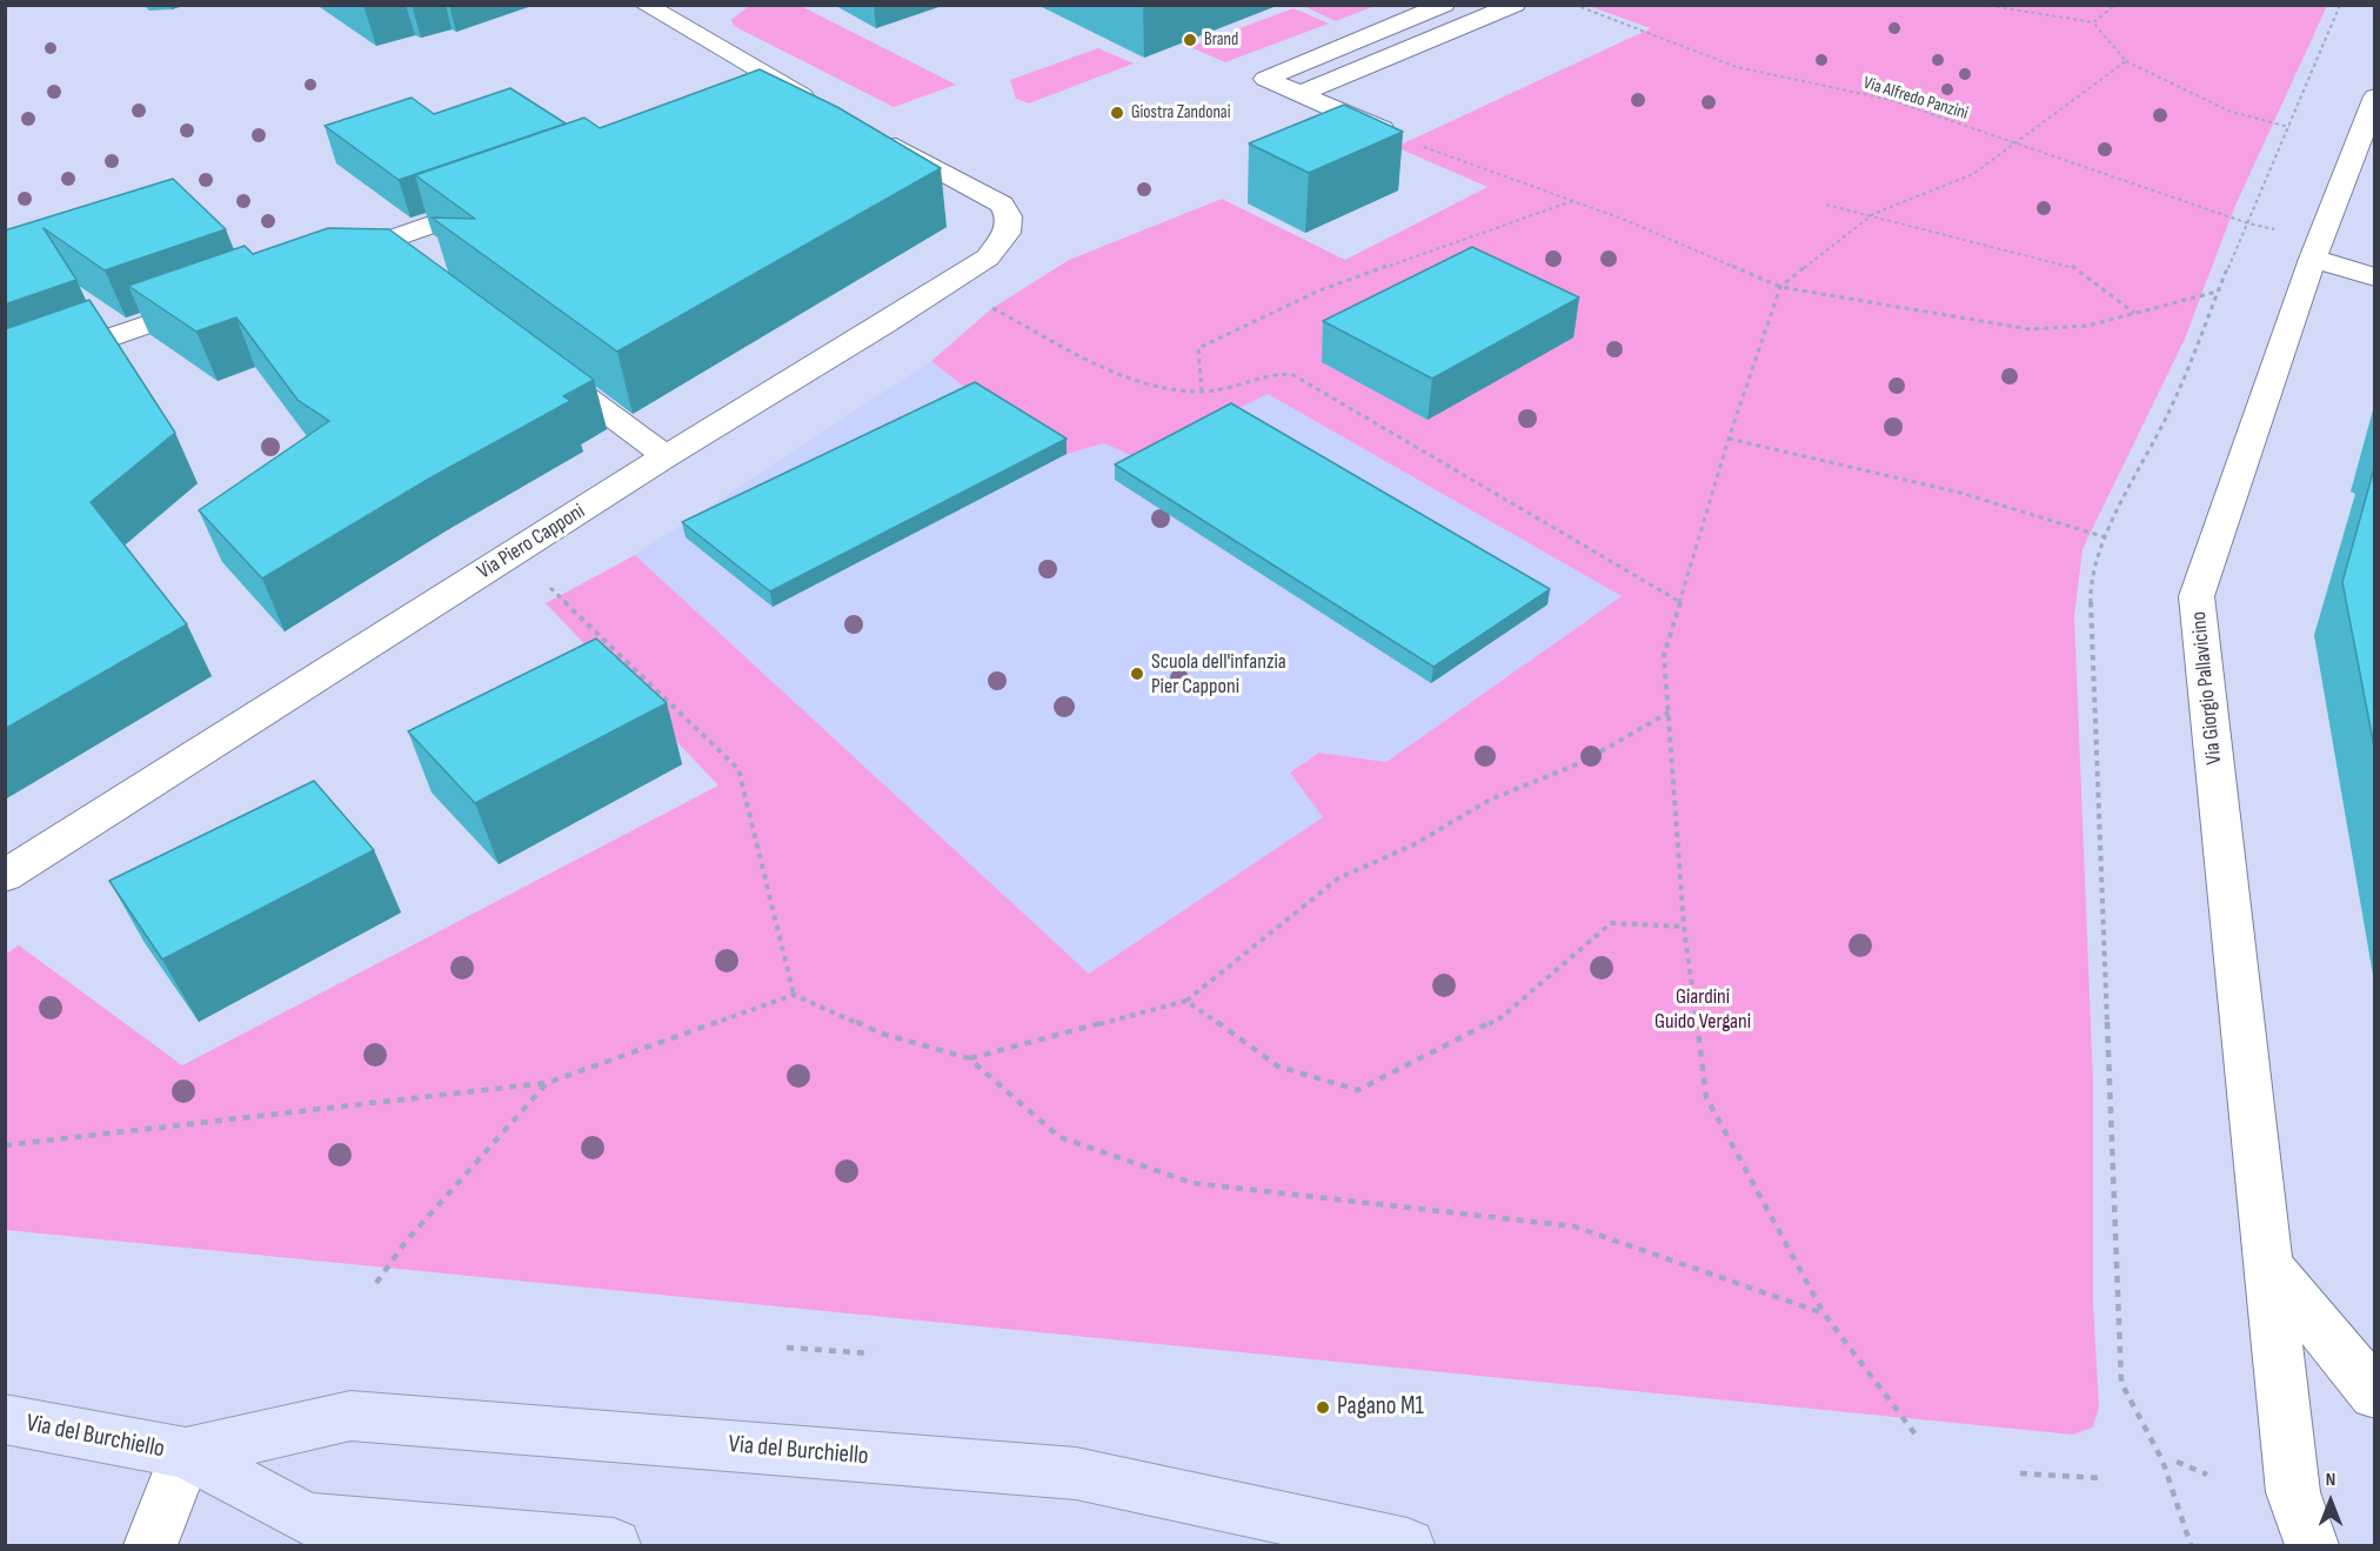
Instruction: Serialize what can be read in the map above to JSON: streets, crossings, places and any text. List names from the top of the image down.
{
  "streets": {
    "main road": ["Via del Burchiello"],
    "street": ["Via Piero Capponi", "Via Giorgio Pallavicino"],
    "path": ["Via Alfredo Panzini"]
  },
  "parks": ["Giardini Guido Vergani"],
  "places": [
    "Brand",
    "Giostra Zandonai",
    "Scuola dell'infanzia Pier Capponi",
    "Pagano M1"
  ],
  "north": "top"
}
